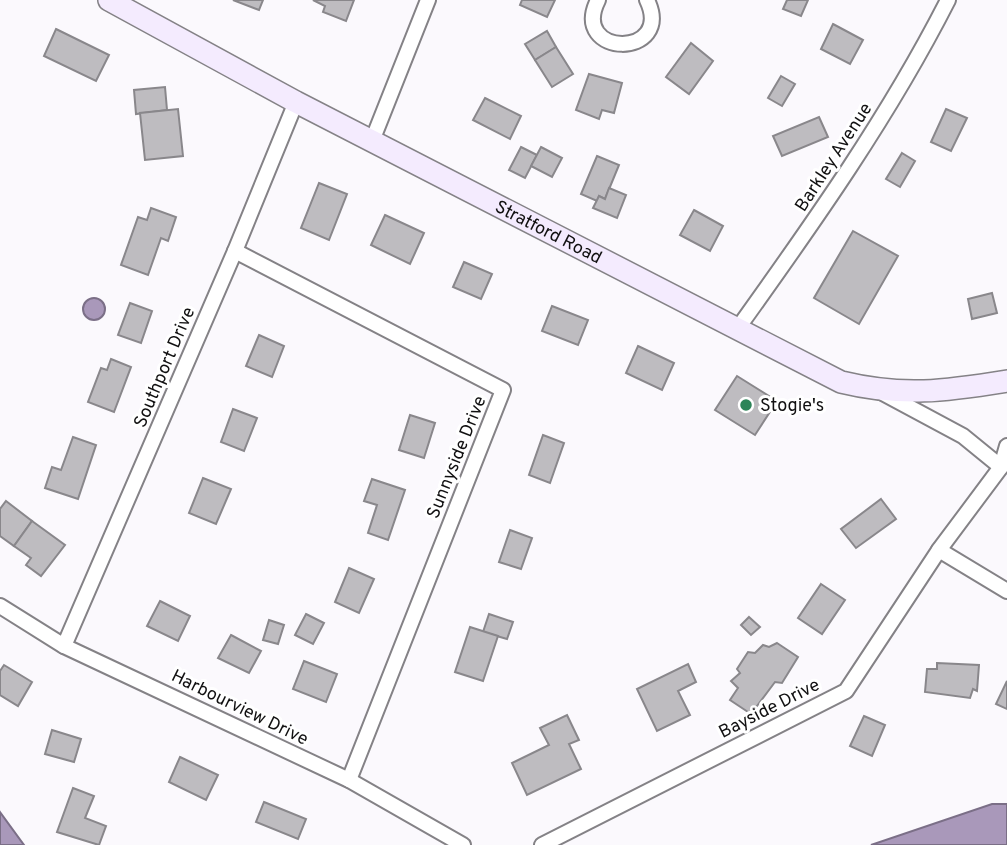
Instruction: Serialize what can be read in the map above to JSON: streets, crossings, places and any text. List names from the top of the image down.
{
  "streets": {
    "main road": ["Stratford Road"],
    "street": [
      "Barkley Avenue",
      "Southport Drive",
      "Sunnyside Drive",
      "Harbourview Drive",
      "Bayside Drive"
    ]
  },
  "crossings": [
    ["Barkley Avenue", "Stratford Road"],
    ["Stratford Road", "Southport Drive"],
    ["Southport Drive", "Sunnyside Drive"],
    ["Southport Drive", "Harbourview Drive"],
    ["Sunnyside Drive", "Harbourview Drive"]
  ],
  "places": ["Stogie's"]
}
